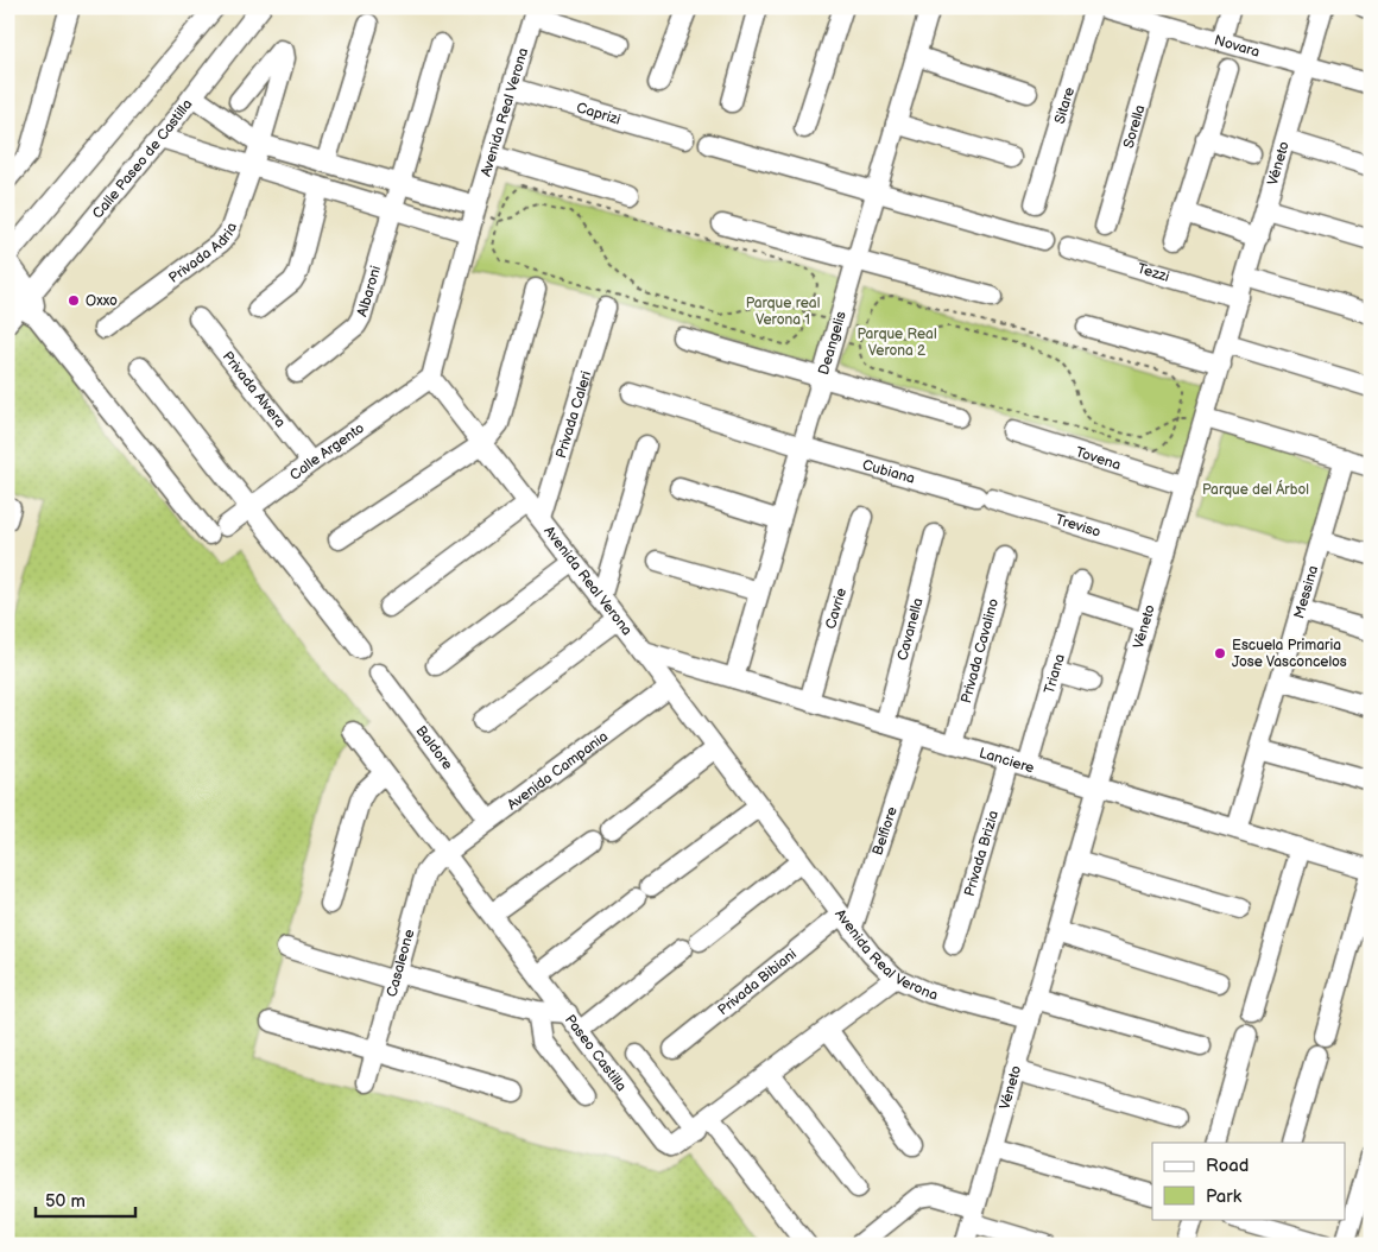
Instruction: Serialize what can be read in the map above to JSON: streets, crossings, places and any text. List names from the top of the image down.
{
  "streets": {
    "street": [
      "Novara",
      "Sitare",
      "Avenida Real Verona",
      "Caprizi",
      "Sorella",
      "Calle Paseo de Castilla",
      "Véneto",
      "Privada Adria",
      "Tezzi",
      "Albaroni",
      "Deangelis",
      "Privada Alvera",
      "Privada Caleri",
      "Calle Argento",
      "Tovena",
      "Cubiana",
      "Treviso",
      "Messina",
      "Cavrie",
      "Cavanella",
      "Privada Cavalino",
      "Triana",
      "Baldore",
      "Lanciere",
      "Avenida Campania",
      "Belfiore",
      "Privada Brizia",
      "Casaleone",
      "Privada Bibiani",
      "Paseo Castilla"
    ]
  },
  "crossings": [
    ["Novara", "Sorella"],
    ["Novara", "Véneto"],
    ["Avenida Real Verona", "Caprizi"],
    ["Avenida Real Verona", "Véneto"],
    ["Avenida Real Verona", "Privada Caleri"],
    ["Avenida Real Verona", "Calle Argento"],
    ["Avenida Real Verona", "Lanciere"],
    ["Avenida Real Verona", "Avenida Campania"],
    ["Avenida Real Verona", "Belfiore"],
    ["Avenida Real Verona", "Privada Bibiani"],
    ["Avenida Real Verona", "Paseo Castilla"],
    ["Calle Paseo de Castilla", "Calle Argento"],
    ["Véneto", "Tezzi"],
    ["Véneto", "Tovena"],
    ["Véneto", "Treviso"],
    ["Véneto", "Lanciere"],
    ["Deangelis", "Cubiana"],
    ["Deangelis", "Lanciere"],
    ["Privada Alvera", "Calle Argento"],
    ["Cubiana", "Treviso"],
    ["Messina", "Lanciere"],
    ["Cavrie", "Lanciere"],
    ["Cavanella", "Lanciere"],
    ["Privada Cavalino", "Lanciere"],
    ["Triana", "Lanciere"],
    ["Baldore", "Avenida Campania"],
    ["Lanciere", "Belfiore"],
    ["Lanciere", "Privada Brizia"],
    ["Avenida Campania", "Casaleone"],
    ["Avenida Campania", "Paseo Castilla"],
    ["Belfiore", "Privada Bibiani"],
    ["Casaleone", "Paseo Castilla"]
  ],
  "parks": ["Parque real Verona 1", "Parque Real Verona 2", "Parque del Árbol"],
  "places": ["Oxxo", "Escuela Primaria Jose Vasconcelos"],
  "legend": ["Road", "Park"],
  "scale_bar": "50 m"
}
